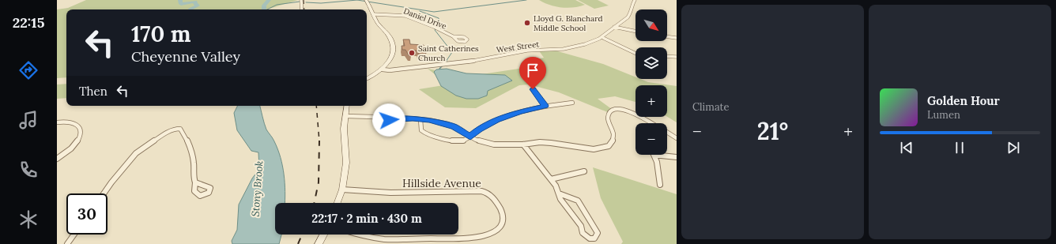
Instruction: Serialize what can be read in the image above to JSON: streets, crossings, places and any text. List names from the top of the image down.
{
  "streets": {
    "street": ["Daniel Drive", "West Street", "Hillside Avenue"]
  },
  "water": ["Stony Brook"],
  "places": ["Lloyd G. Blanchard Middle School", "Saint Catherines Church"],
  "north": "bottom right",
  "page": {
    "tabs": "22:15",
    "tile": "Climate",
    "map_buttons": ["+", "−"],
    "turn": ["170 m", "Cheyenne Valley"],
    "then": "Then",
    "song": ["Golden Hour", "Lumen"],
    "heat": ["−", "21°", "+"],
    "limit": "30",
    "trip": "22:17 · 2 min · 430 m"
  }
}
